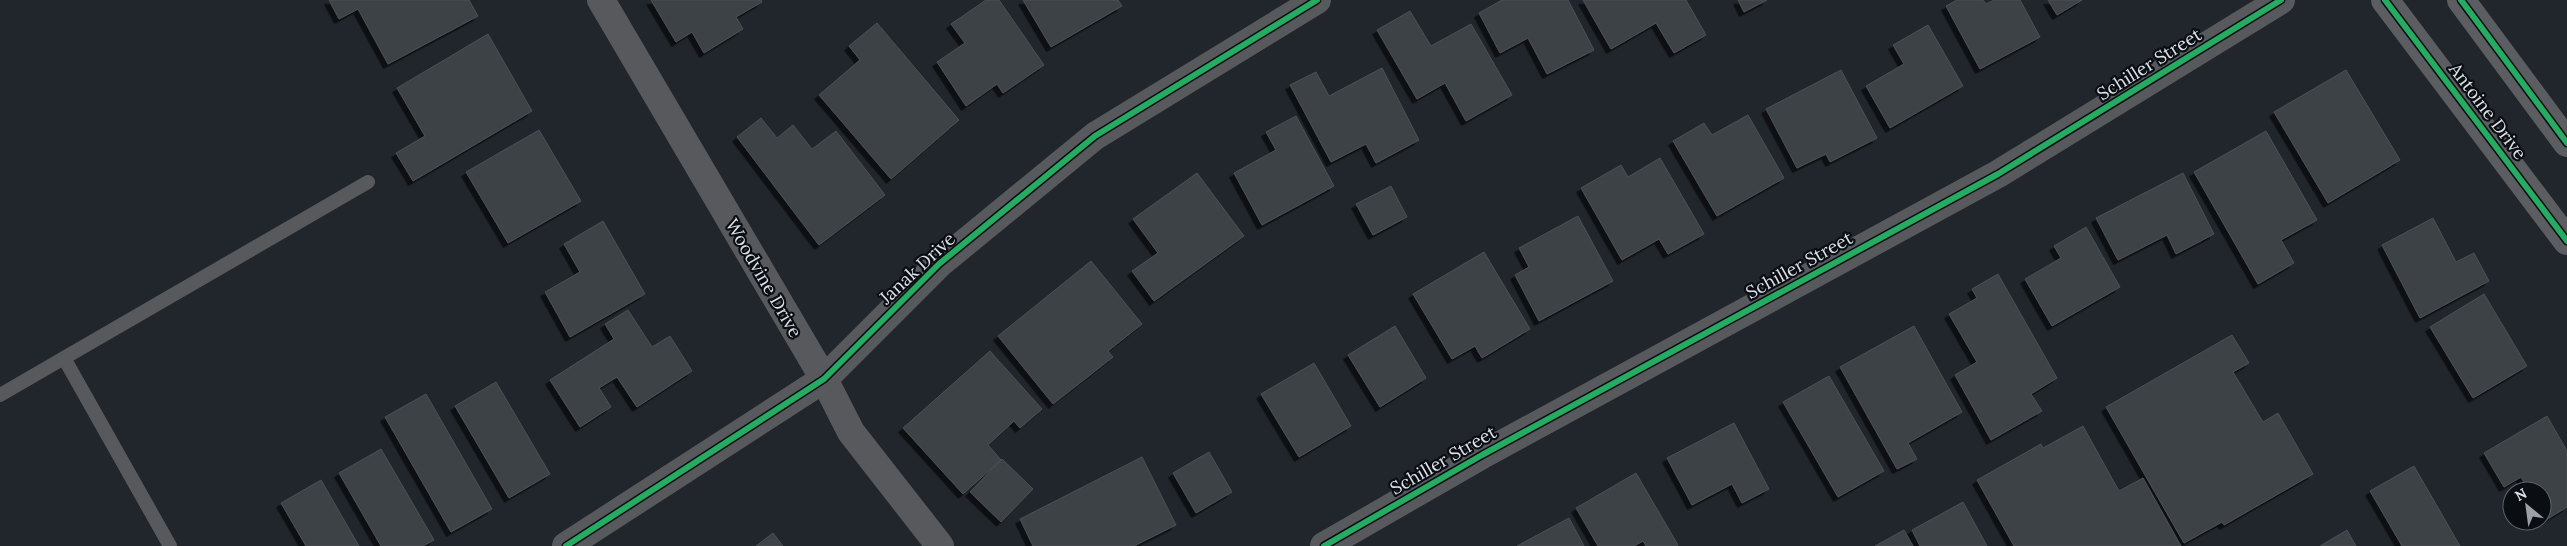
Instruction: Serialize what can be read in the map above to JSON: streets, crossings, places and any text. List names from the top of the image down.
{
  "streets": {
    "main road": ["Antoine Drive"],
    "street": ["Schiller Street", "Janak Drive", "Woodvine Drive"]
  },
  "crossings": [
    ["Janak Drive", "Woodvine Drive"]
  ],
  "north": "top left"
}
